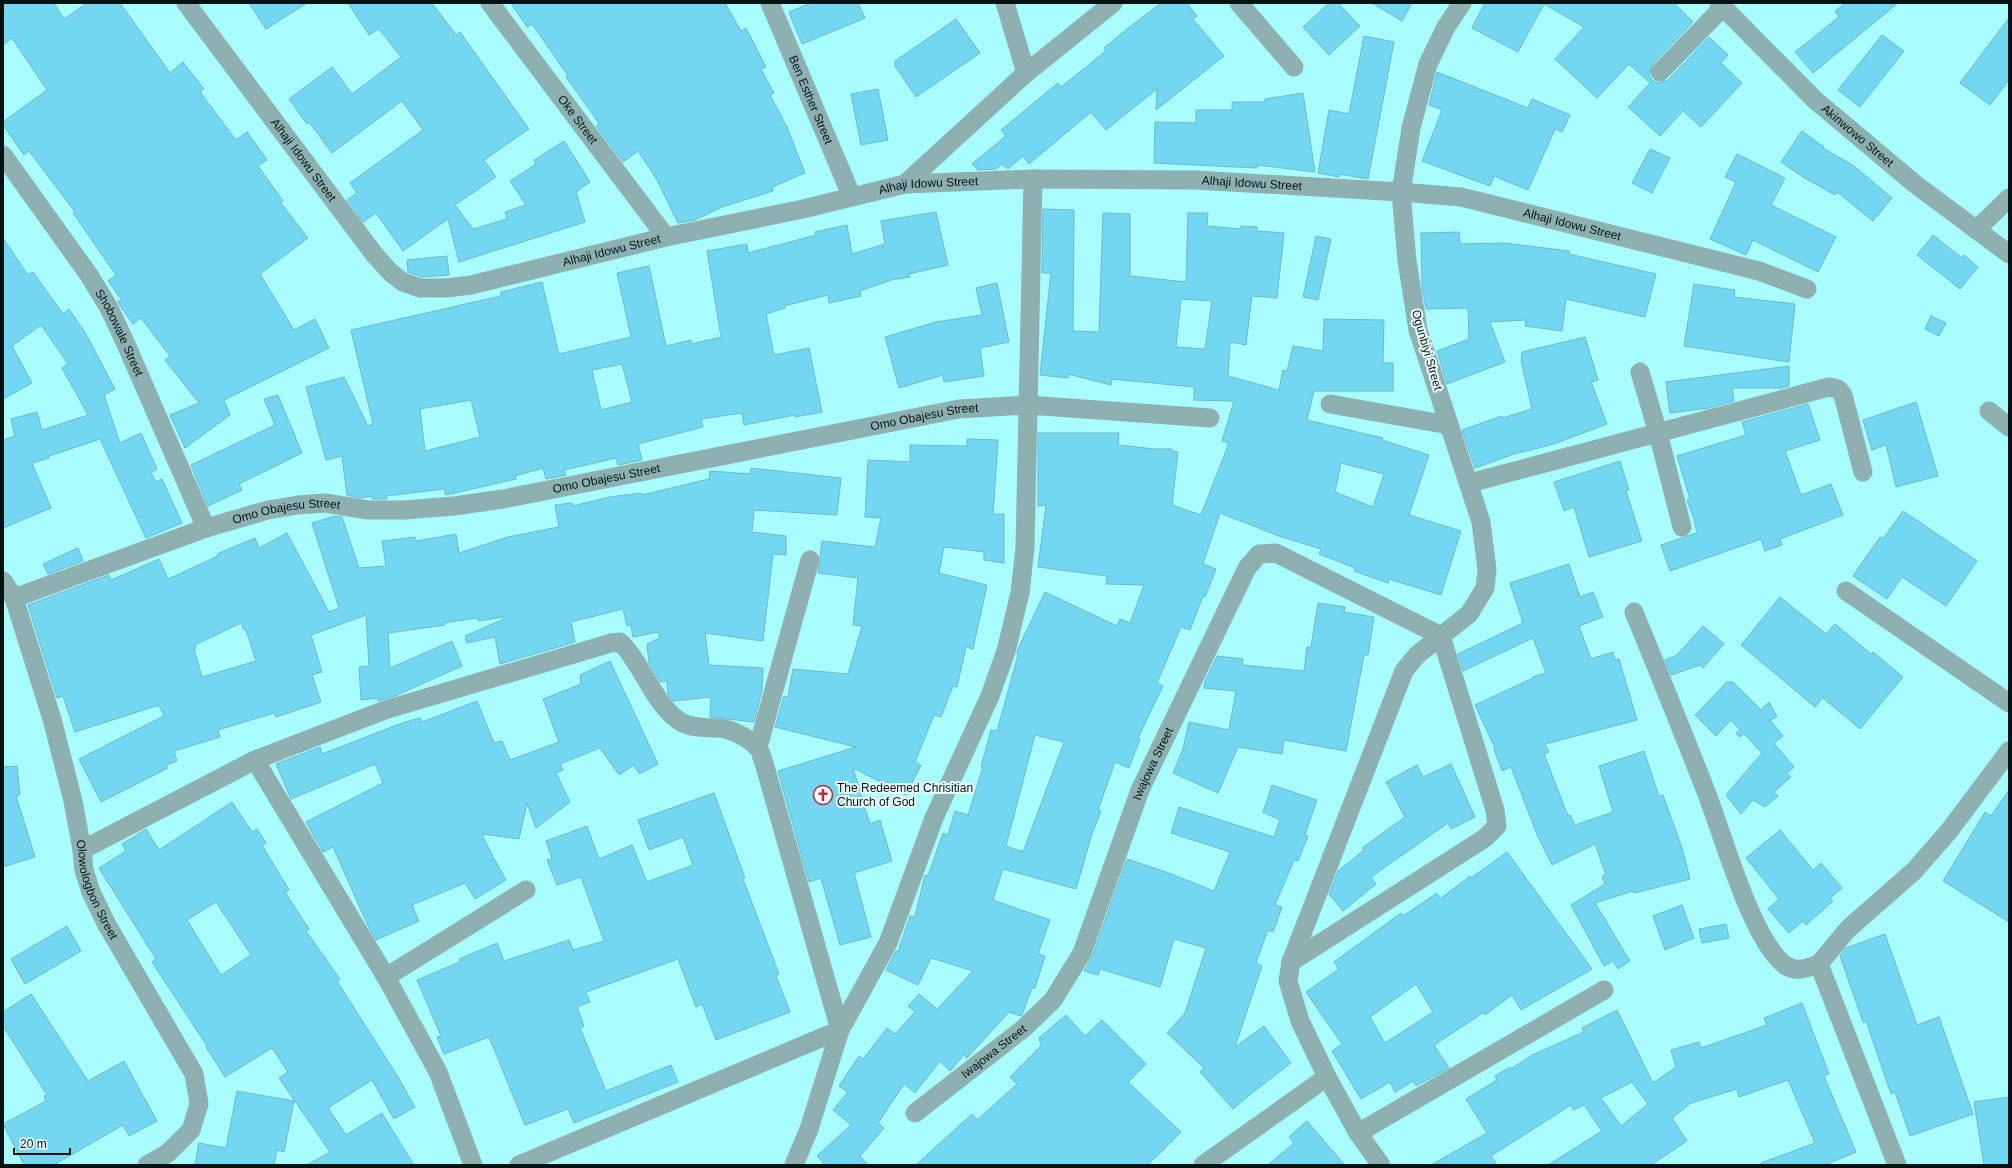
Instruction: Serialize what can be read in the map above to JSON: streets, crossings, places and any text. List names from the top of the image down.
{
  "streets": {
    "street": [
      "Ben Esther Street",
      "Oke Street",
      "Akinwowo Street",
      "Alhaji Idowu Street",
      "Shobowale Street",
      "Ogunbiyi Street",
      "Omo Obajesu Street",
      "Iwajowa Street",
      "Olowologbon Street"
    ]
  },
  "crossings": [
    ["Ben Esther Street", "Alhaji Idowu Street"],
    ["Oke Street", "Alhaji Idowu Street"],
    ["Alhaji Idowu Street", "Ogunbiyi Street"],
    ["Shobowale Street", "Omo Obajesu Street"],
    ["Ogunbiyi Street", "Iwajowa Street"],
    ["Omo Obajesu Street", "Olowologbon Street"]
  ],
  "places": {
    "church": ["The Redeemed Chrisitian Church of God"]
  },
  "scale_bar": "20 m"
}
